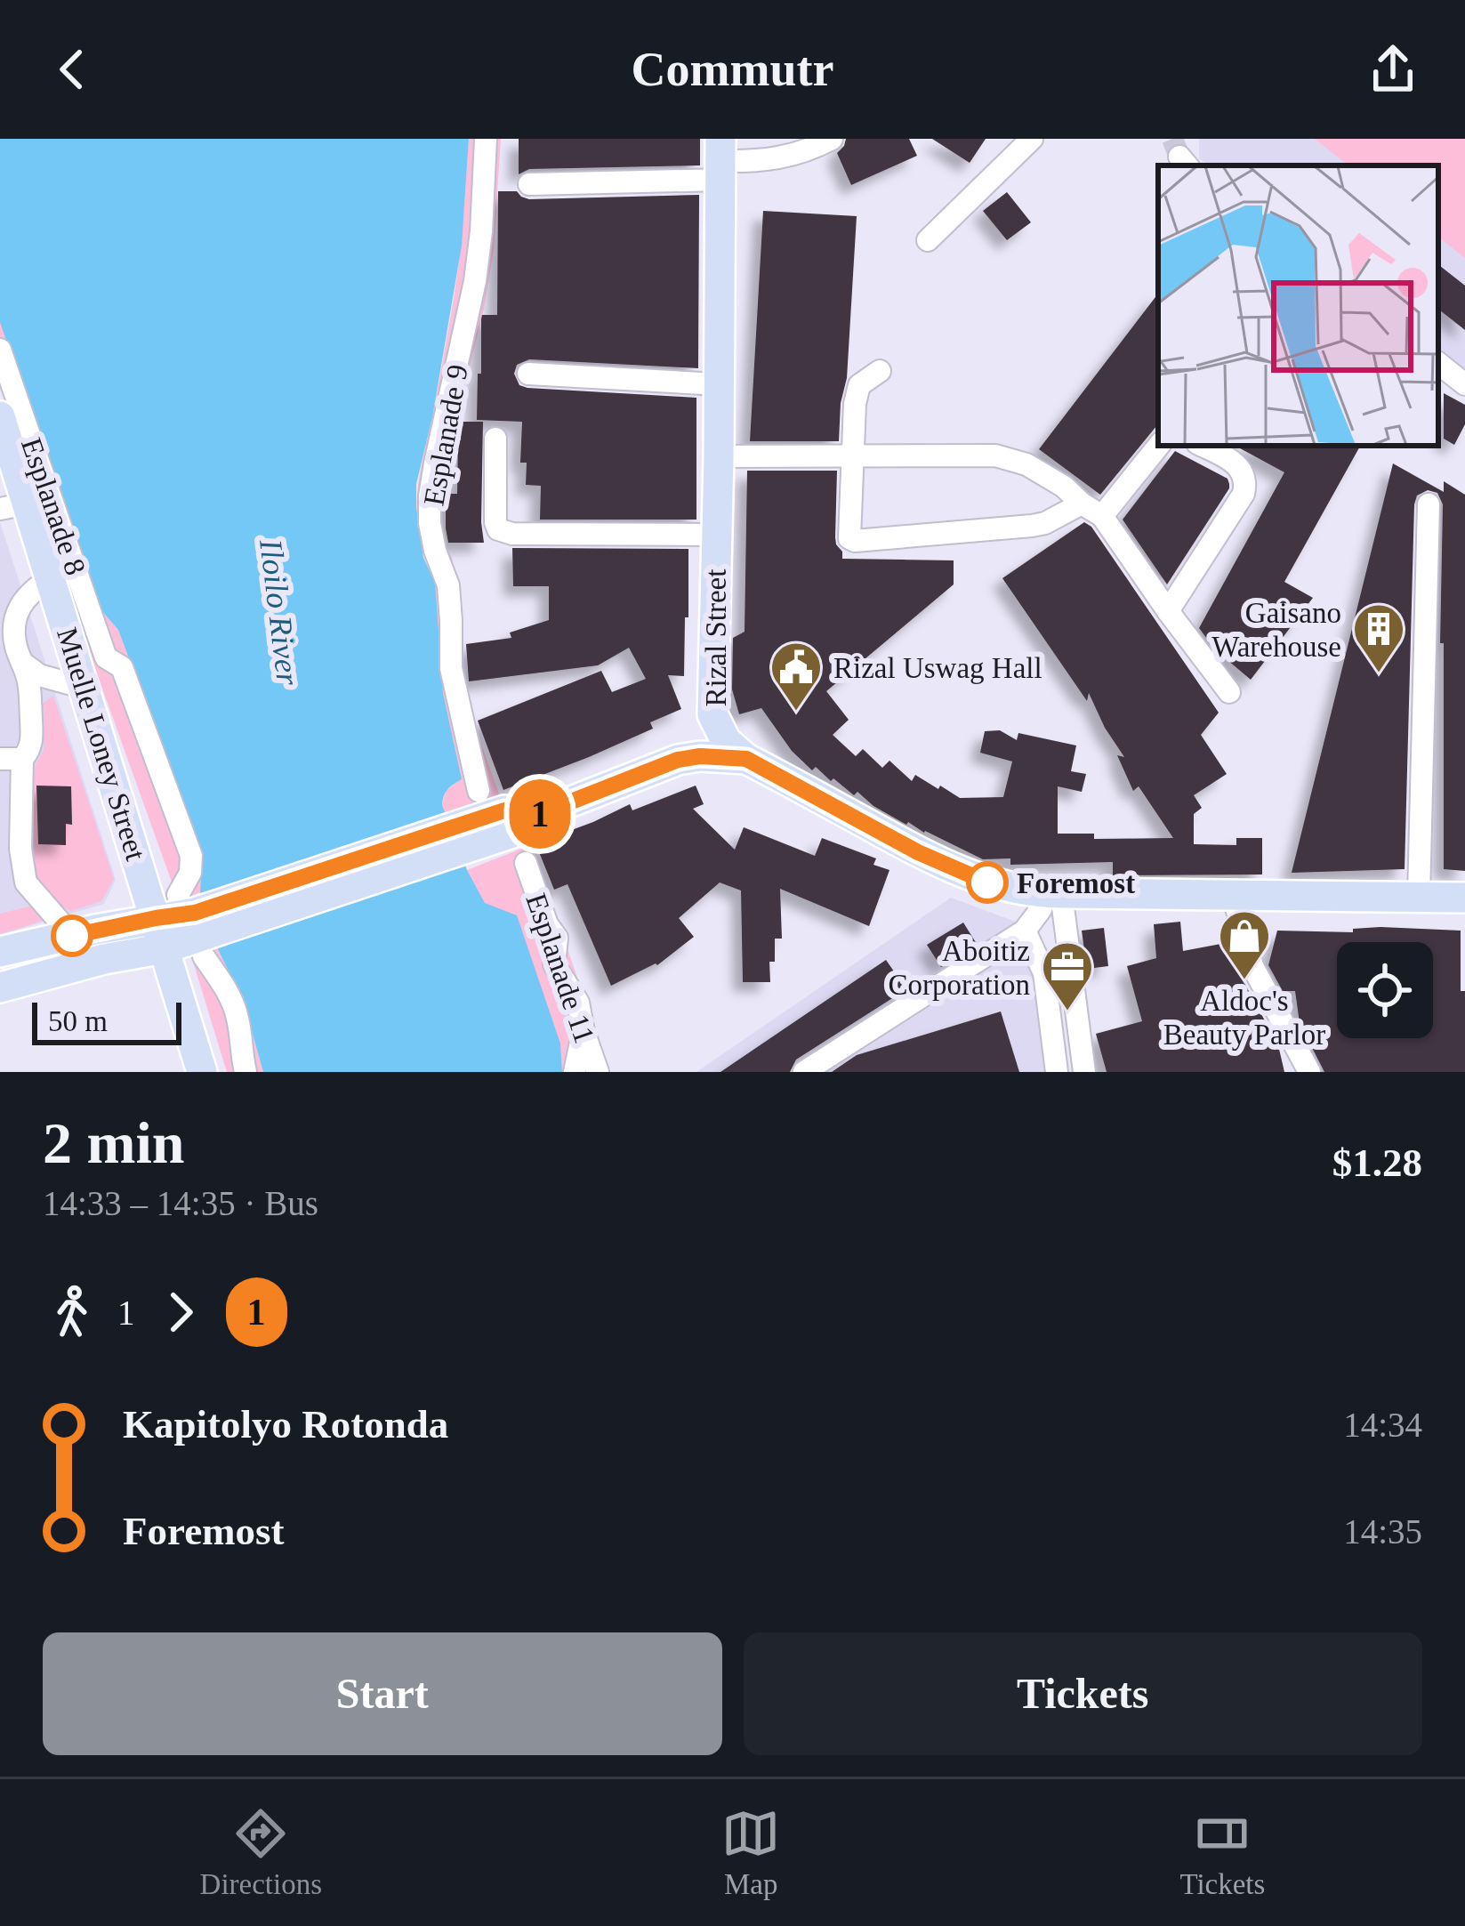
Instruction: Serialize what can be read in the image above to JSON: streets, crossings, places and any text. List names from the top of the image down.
{
  "streets": {
    "main road": ["Rizal Street", "Muelle Loney Street"],
    "street": ["Esplanade 9", "Esplanade 8", "Esplanade 11"]
  },
  "water": ["Iloilo River"],
  "places": {
    "building": ["Gaisano Warehouse"],
    "public building": ["Rizal Uswag Hall"],
    "other": ["Foremost"],
    "shop": ["Aldoc's Beauty Parlor"],
    "office": ["Aboitiz Corporation"]
  },
  "lines": ["bus line 1"],
  "scale_bar": "50 m",
  "page": {
    "header": "Commutr",
    "on_map": "1",
    "scale": "50 m",
    "heading": ["2 min", "14:33 – 14:35 · Bus", "$1.28"],
    "legs": ["1", "1"],
    "list": [
      {
        "name": "Kapitolyo Rotonda",
        "value": "14:34"
      },
      {
        "name": "Foremost",
        "value": "14:35"
      }
    ],
    "buttons": ["Start", "Tickets"],
    "tabs": ["Directions", "Map", "Tickets"]
  }
}
